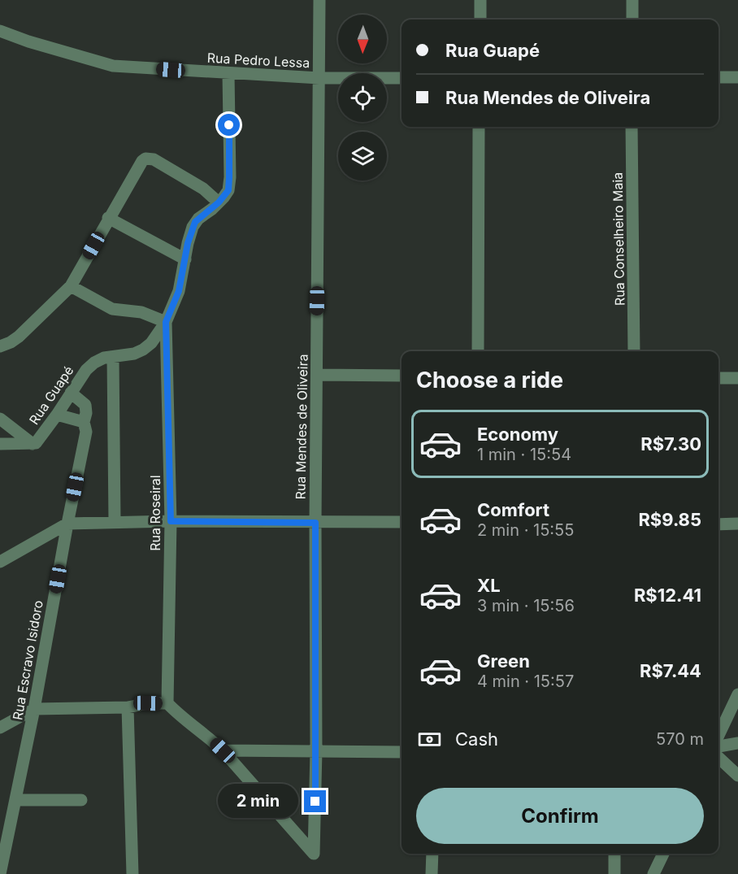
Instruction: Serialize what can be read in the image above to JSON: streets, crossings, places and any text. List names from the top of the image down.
{
  "streets": {
    "street": [
      "Rua Pedro Lessa",
      "Rua Conselheiro Maia",
      "Rua Guapé",
      "Rua Mendes de Oliveira",
      "Rua Roseiral",
      "Rua Escravo Isidoro"
    ]
  },
  "crossings": [
    ["Rua Pedro Lessa", "Rua Guapé"],
    ["Rua Pedro Lessa", "Rua Mendes de Oliveira"],
    ["Rua Guapé", "Rua Roseiral"],
    ["Rua Guapé", "Rua Escravo Isidoro"]
  ],
  "north": "bottom",
  "page": {
    "banner": ["Rua Guapé", "Rua Mendes de Oliveira"],
    "heading": "Choose a ride",
    "list": [
      {
        "name": "Economy",
        "note": "1 min · 15:54",
        "value": "R$7.30"
      },
      {
        "name": "Comfort",
        "note": "2 min · 15:55",
        "value": "R$9.85"
      },
      {
        "name": "XL",
        "note": "3 min · 15:56",
        "value": "R$12.41"
      },
      {
        "name": "Green",
        "note": "4 min · 15:57",
        "value": "R$7.44"
      }
    ],
    "pay": ["Cash", "570 m"],
    "buttons": "Confirm",
    "bubble": "2 min"
  }
}
